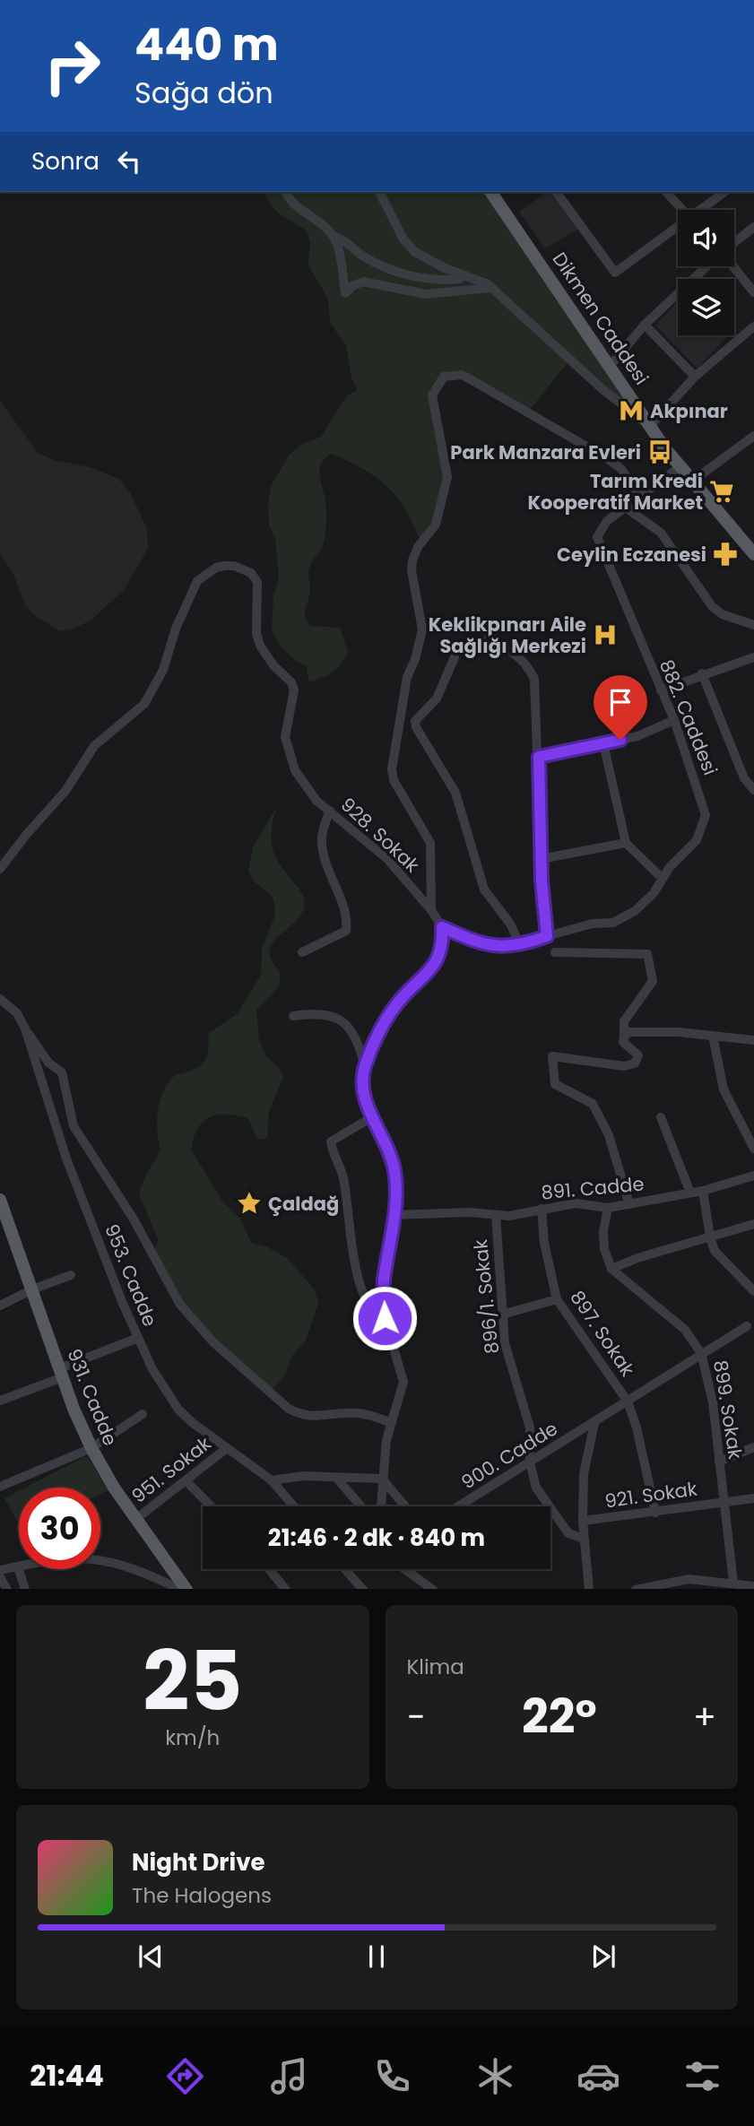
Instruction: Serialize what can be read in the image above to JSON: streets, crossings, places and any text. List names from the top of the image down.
{
  "streets": {
    "main road": ["Dikmen Caddesi", "931. Cadde"],
    "street": [
      "882. Caddesi",
      "928. Sokak",
      "891. Cadde",
      "953. Cadde",
      "896/1. Sokak",
      "897. Sokak",
      "899. Sokak",
      "900. Cadde",
      "951. Sokak",
      "921. Sokak"
    ]
  },
  "crossings": [
    ["Dikmen Caddesi", "882. Caddesi"],
    ["882. Caddesi", "928. Sokak"],
    ["891. Cadde", "896/1. Sokak"],
    ["891. Cadde", "897. Sokak"],
    ["953. Cadde", "951. Sokak"],
    ["896/1. Sokak", "900. Cadde"],
    ["897. Sokak", "900. Cadde"],
    ["897. Sokak", "921. Sokak"],
    ["931. Cadde", "951. Sokak"],
    ["899. Sokak", "900. Cadde"],
    ["899. Sokak", "921. Sokak"]
  ],
  "places": {
    "metro station": ["Akpınar"],
    "bus stop": ["Park Manzara Evleri"],
    "supermarket": ["Tarım Kredi Kooperatif Market"],
    "pharmacy": ["Ceylin Eczanesi"],
    "hospital": ["Keklikpınarı Aile Sağlığı Merkezi"],
    "place": ["Çaldağ"]
  },
  "page": {
    "turn": ["440 m", "Sağa dön"],
    "then": "Sonra",
    "limit": "30",
    "trip": "21:46 · 2 dk · 840 m",
    "tile": [
      ["25", "km/h"],
      "Klima"
    ],
    "heat": ["−", "22°", "+"],
    "song": ["Night Drive", "The Halogens"],
    "tabs": "21:44"
  }
}
